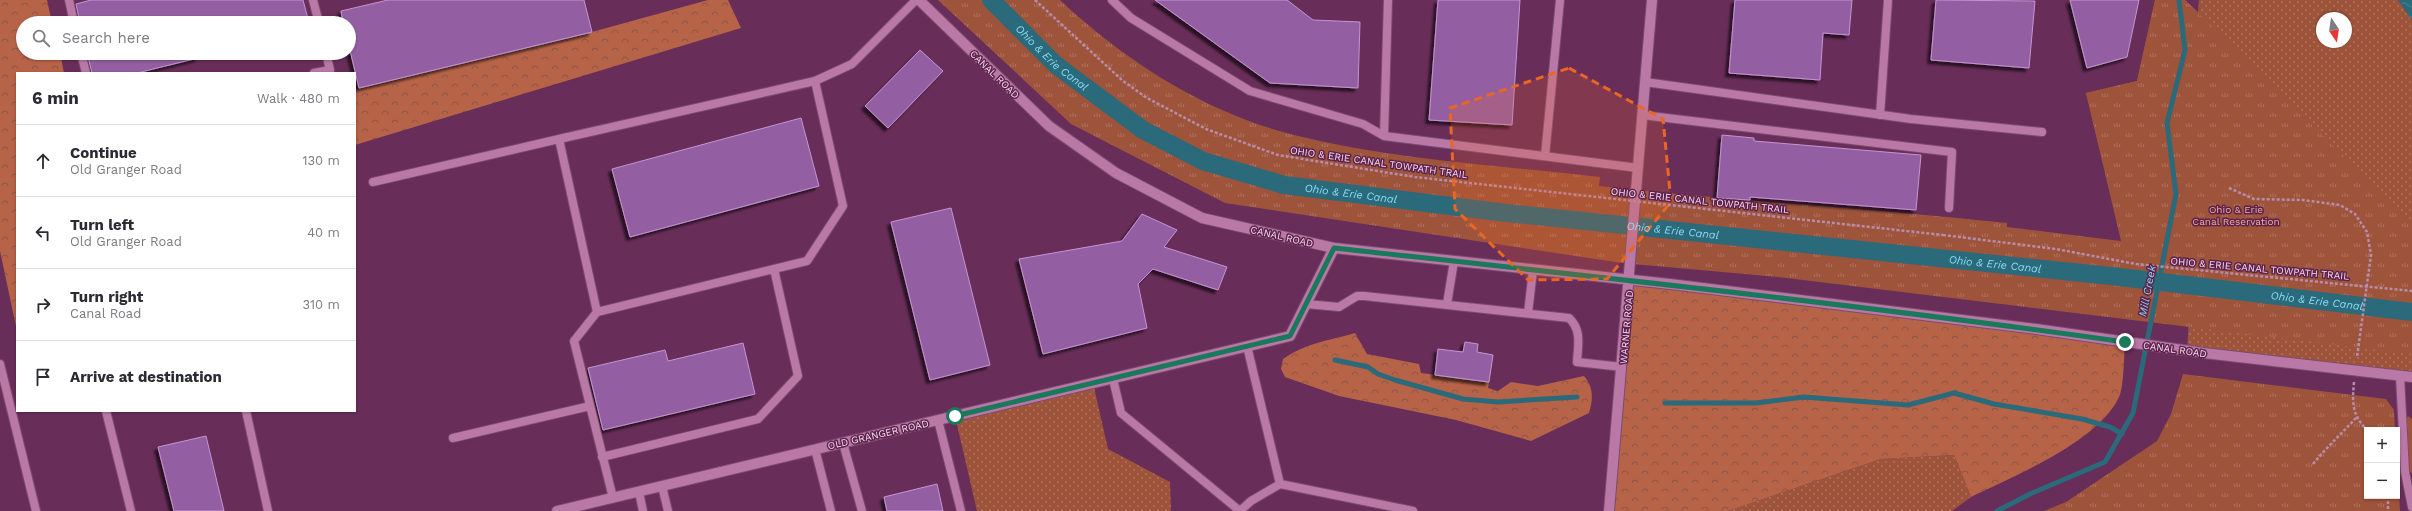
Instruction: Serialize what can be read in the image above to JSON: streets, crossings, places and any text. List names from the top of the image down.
{
  "streets": {
    "street": ["CANAL ROAD", "WARNER ROAD", "OLD GRANGER ROAD"],
    "path": ["OHIO & ERIE CANAL TOWPATH TRAIL"]
  },
  "crossings": [
    ["CANAL ROAD", "WARNER ROAD"],
    ["CANAL ROAD", "OLD GRANGER ROAD"]
  ],
  "water": ["Ohio & Erie Canal", "Mill Creek"],
  "parks": ["Ohio & Erie Canal Reservation"],
  "north": "bottom",
  "page": {
    "search": "Search here",
    "heading": ["6 min", "Walk · 480 m"],
    "list": [
      ["Continue", "Old Granger Road", "130 m"],
      ["Turn left", "Old Granger Road", "40 m"],
      ["Turn right", "Canal Road", "310 m"],
      "Arrive at destination"
    ],
    "map_buttons": ["+", "−"]
  }
}
